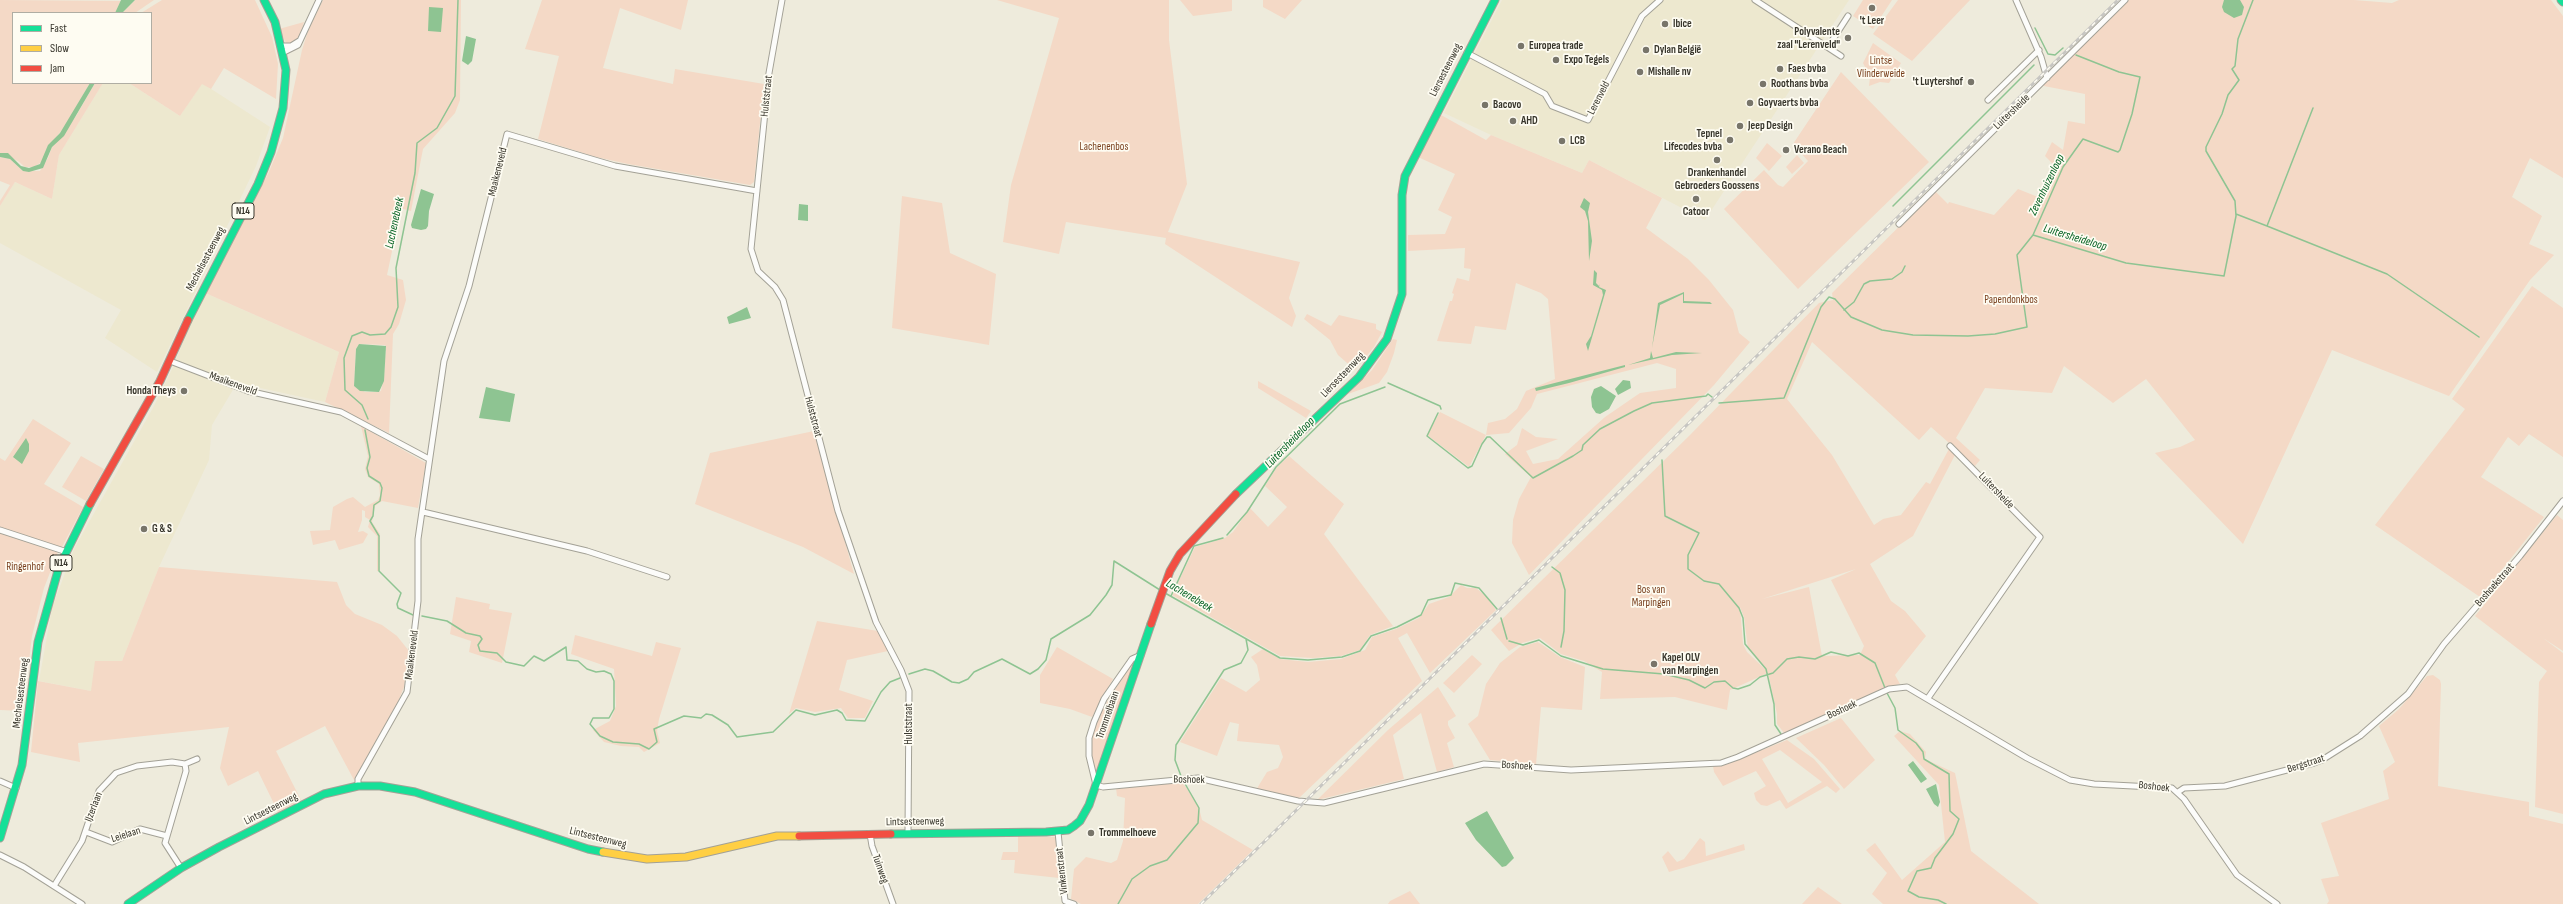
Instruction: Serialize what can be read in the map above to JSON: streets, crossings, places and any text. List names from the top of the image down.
{
  "streets": {
    "street": [
      "Liersesteenweg",
      "Hulststraat",
      "Lerenveld",
      "Luitersheide",
      "Maaikeneveld",
      "N14",
      "Mechelsesteenweg",
      "Boshoekstraat",
      "Boshoek",
      "Trommelbaan",
      "Bergstraat",
      "IJzerlaan",
      "Lintsesteenweg",
      "Leielaan",
      "Tuinweg",
      "Vinkenstraat"
    ]
  },
  "crossings": [
    ["Liersesteenweg", "Lerenveld"],
    ["Liersesteenweg", "Trommelbaan"],
    ["Hulststraat", "Maaikeneveld"],
    ["Hulststraat", "Lintsesteenweg"],
    ["Luitersheide", "Boshoek"],
    ["Maaikeneveld", "Mechelsesteenweg"],
    ["Maaikeneveld", "Lintsesteenweg"],
    ["Boshoekstraat", "Bergstraat"],
    ["Boshoek", "Trommelbaan"],
    ["Boshoek", "Bergstraat"],
    ["Boshoek", "Lintsesteenweg"],
    ["Trommelbaan", "Lintsesteenweg"],
    ["IJzerlaan", "Leielaan"],
    ["Lintsesteenweg", "Tuinweg"],
    ["Lintsesteenweg", "Vinkenstraat"]
  ],
  "water": ["Zevenhuizenloop", "Lachenebeek", "Luitersheideloop"],
  "parks": [
    "Lintse Vlinderweide",
    "Lachenenbos",
    "Papendonkbos",
    "Ringenhof",
    "Bos van Marpingen"
  ],
  "places": [
    "'t Leer",
    "Ibice",
    "Polyvalente zaal \"Lerenveld\"",
    "Europea trade",
    "Dylan België",
    "Expo Tegels",
    "Faes bvba",
    "Mishalle nv",
    "'t Luytershof",
    "Roothans bvba",
    "Goyvaerts bvba",
    "Bacovo",
    "AHD",
    "Jeep Design",
    "Tepnel Lifecodes bvba",
    "LCB",
    "Verano Beach",
    "Drankenhandel Gebroeders Goossens",
    "Catoor",
    "Honda Theys",
    "G & S",
    "Kapel OLV van Marpingen",
    "Trommelhoeve"
  ],
  "legend": ["Fast", "Slow", "Jam"]
}
